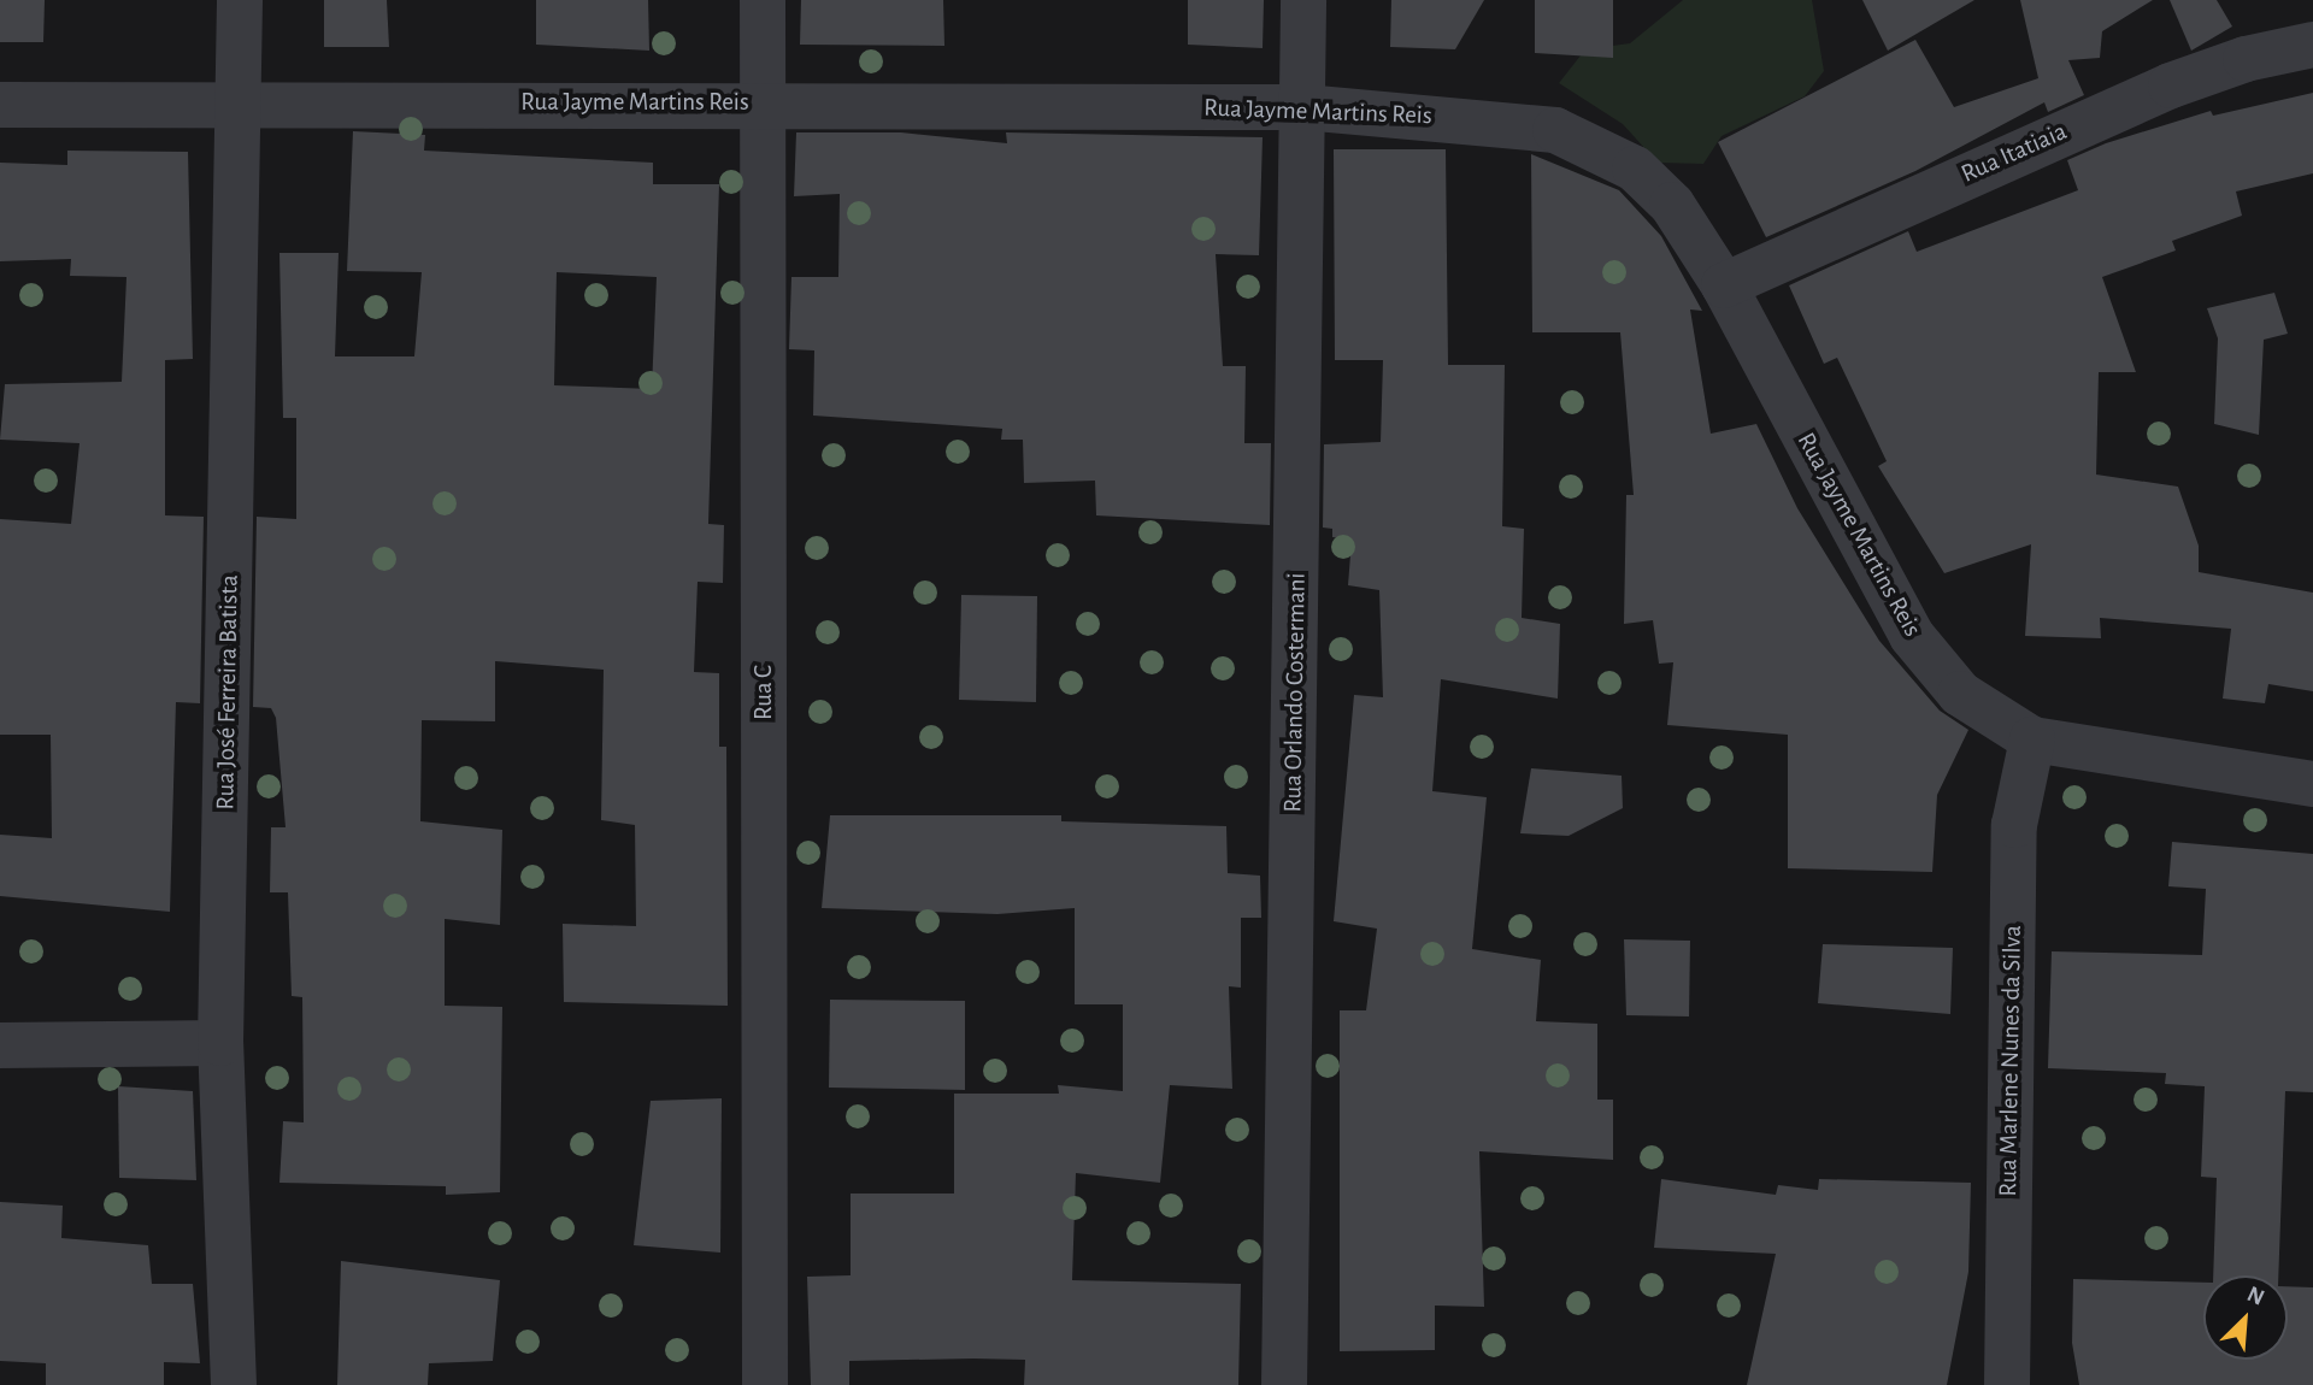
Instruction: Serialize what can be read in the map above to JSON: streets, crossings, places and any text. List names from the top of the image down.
{
  "streets": {
    "street": [
      "Rua Jayme Martins Reis",
      "Rua Itatiaia",
      "Rua José Ferreira Batista",
      "Rua C",
      "Rua Orlando Costermani",
      "Rua Marlene Nunes da Silva"
    ]
  },
  "crossings": [
    ["Rua Jayme Martins Reis", "Rua Itatiaia"],
    ["Rua Jayme Martins Reis", "Rua José Ferreira Batista"],
    ["Rua Jayme Martins Reis", "Rua C"],
    ["Rua Jayme Martins Reis", "Rua Orlando Costermani"],
    ["Rua Jayme Martins Reis", "Rua Marlene Nunes da Silva"]
  ],
  "north": "top right"
}
